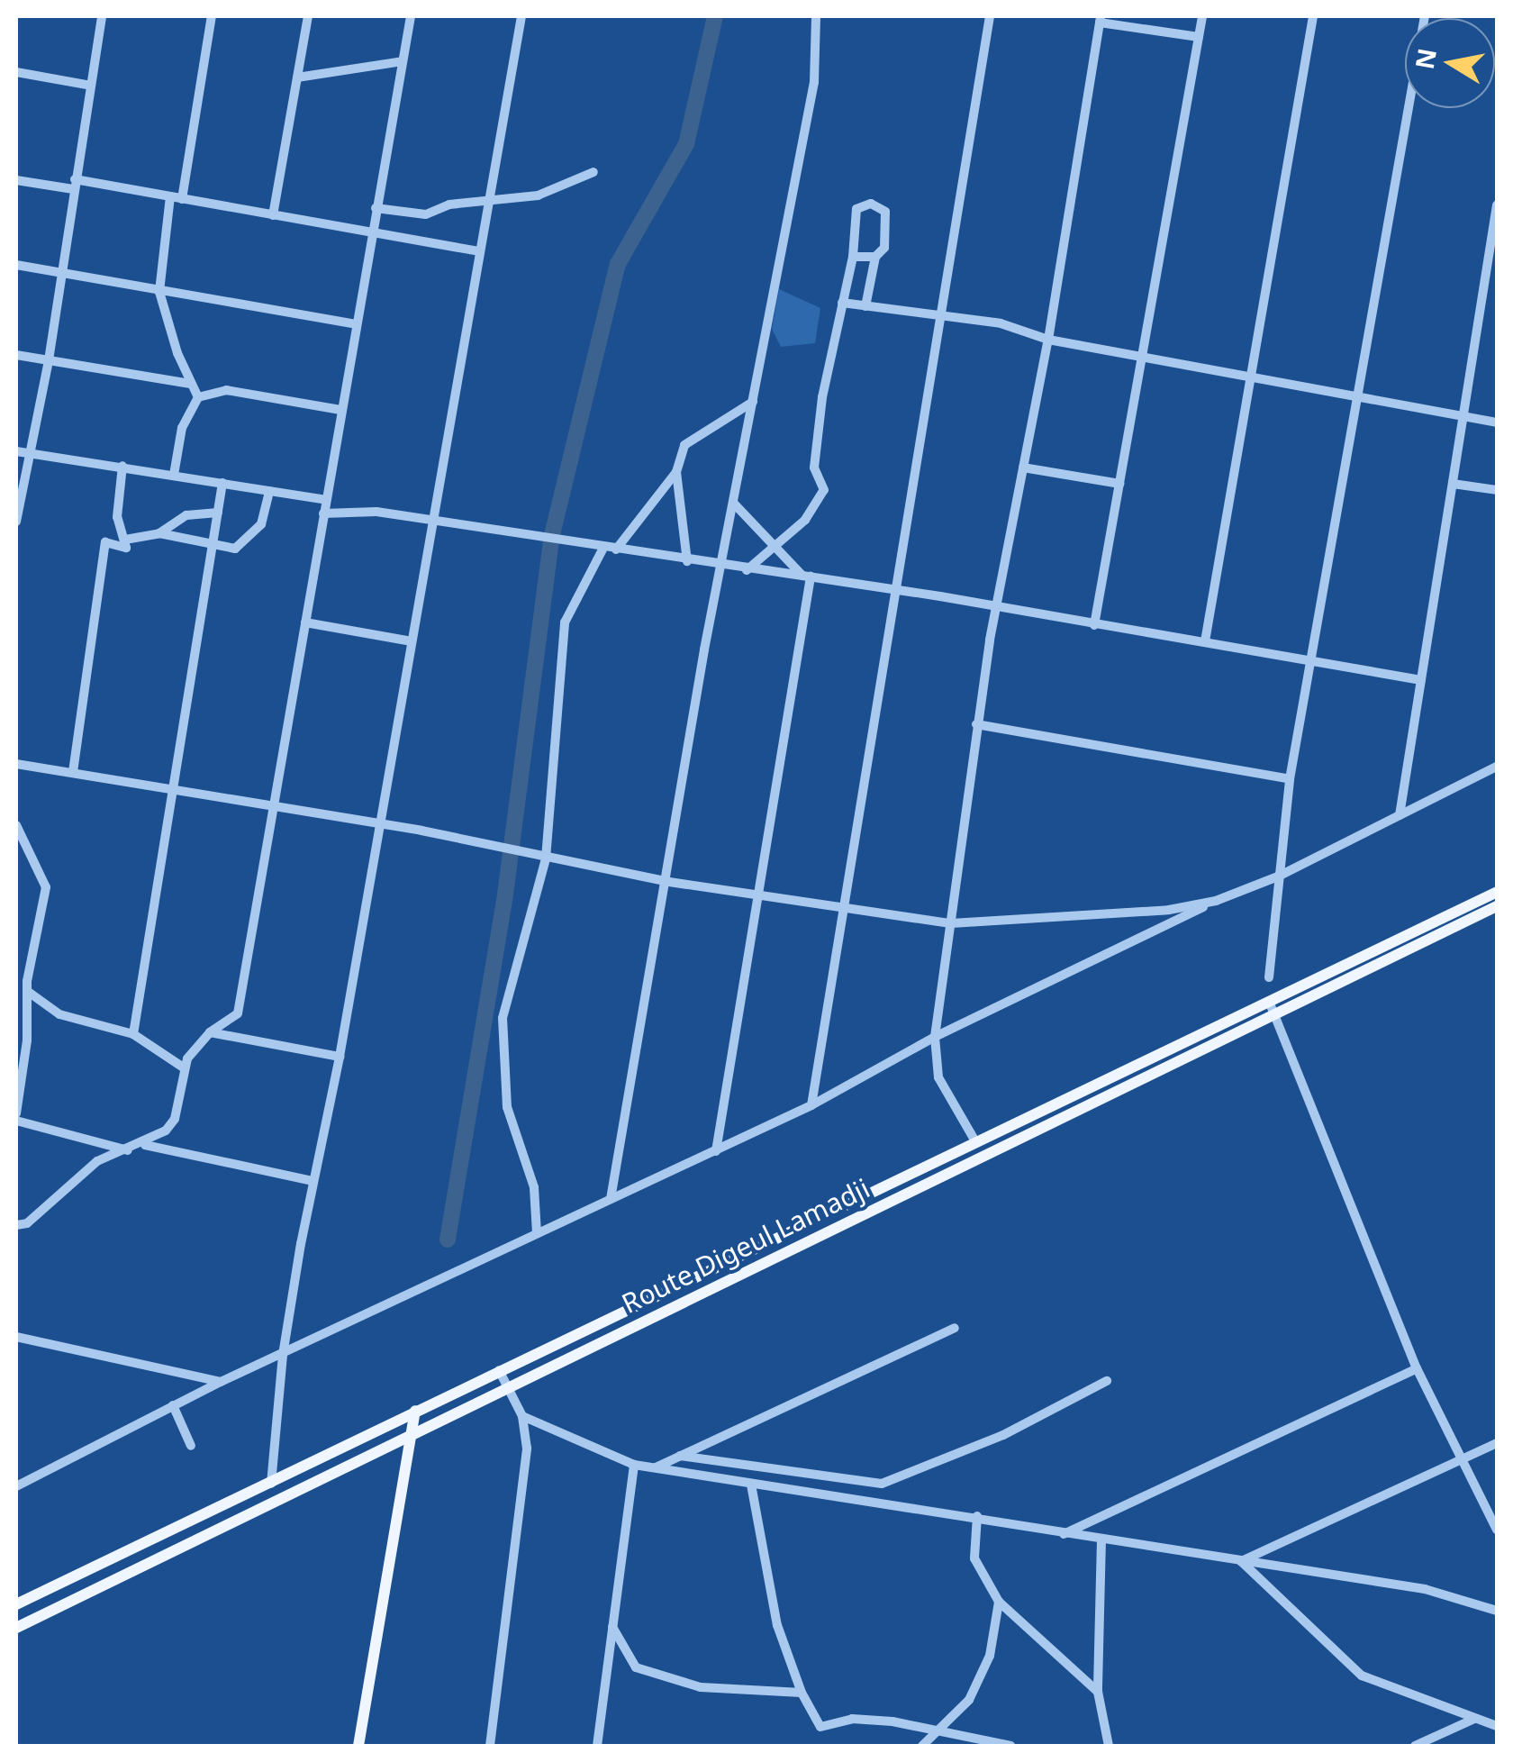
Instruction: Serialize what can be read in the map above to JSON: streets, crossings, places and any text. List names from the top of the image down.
{
  "streets": {
    "main road": ["Route Digeul Lamadji"]
  },
  "north": "left"
}
